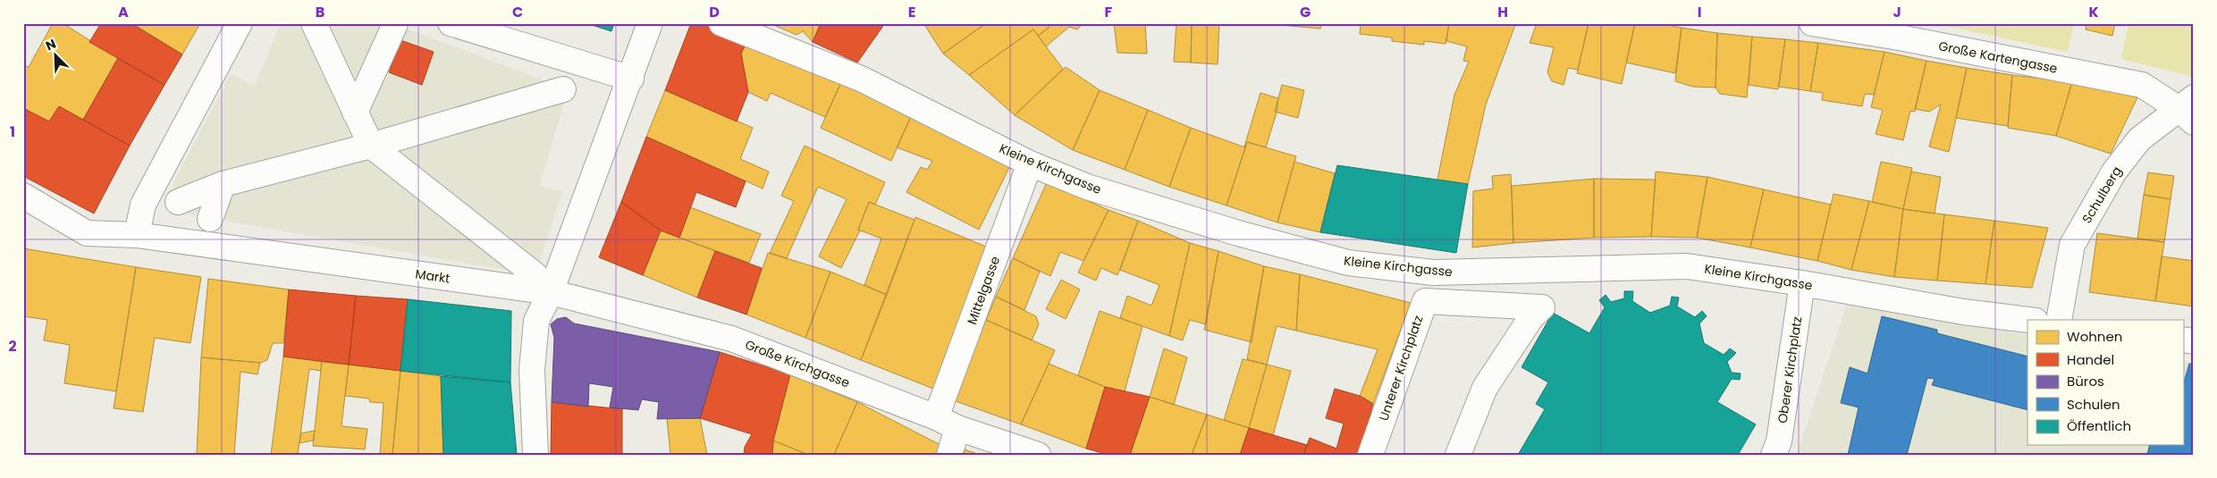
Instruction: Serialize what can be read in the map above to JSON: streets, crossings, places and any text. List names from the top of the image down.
{
  "streets": {
    "street": [
      "Große Kartengasse",
      "Kleine Kirchgasse",
      "Schulberg",
      "Markt",
      "Mittelgasse",
      "Große Kirchgasse",
      "Unterer Kirchplatz",
      "Oberer Kirchplatz"
    ]
  },
  "crossings": [
    ["Große Kartengasse", "Schulberg"],
    ["Kleine Kirchgasse", "Mittelgasse"],
    ["Kleine Kirchgasse", "Oberer Kirchplatz"],
    ["Markt", "Große Kirchgasse"],
    ["Mittelgasse", "Große Kirchgasse"]
  ],
  "legend": [
    "Wohnen",
    "Handel",
    "Büros",
    "Schulen",
    "Öffentlich"
  ],
  "north": "top left",
  "grid": {
    "columns": [
      "A",
      "B",
      "C",
      "D",
      "E",
      "F",
      "G",
      "H",
      "I",
      "J",
      "K"
    ],
    "rows": ["1", "2"]
  }
}
